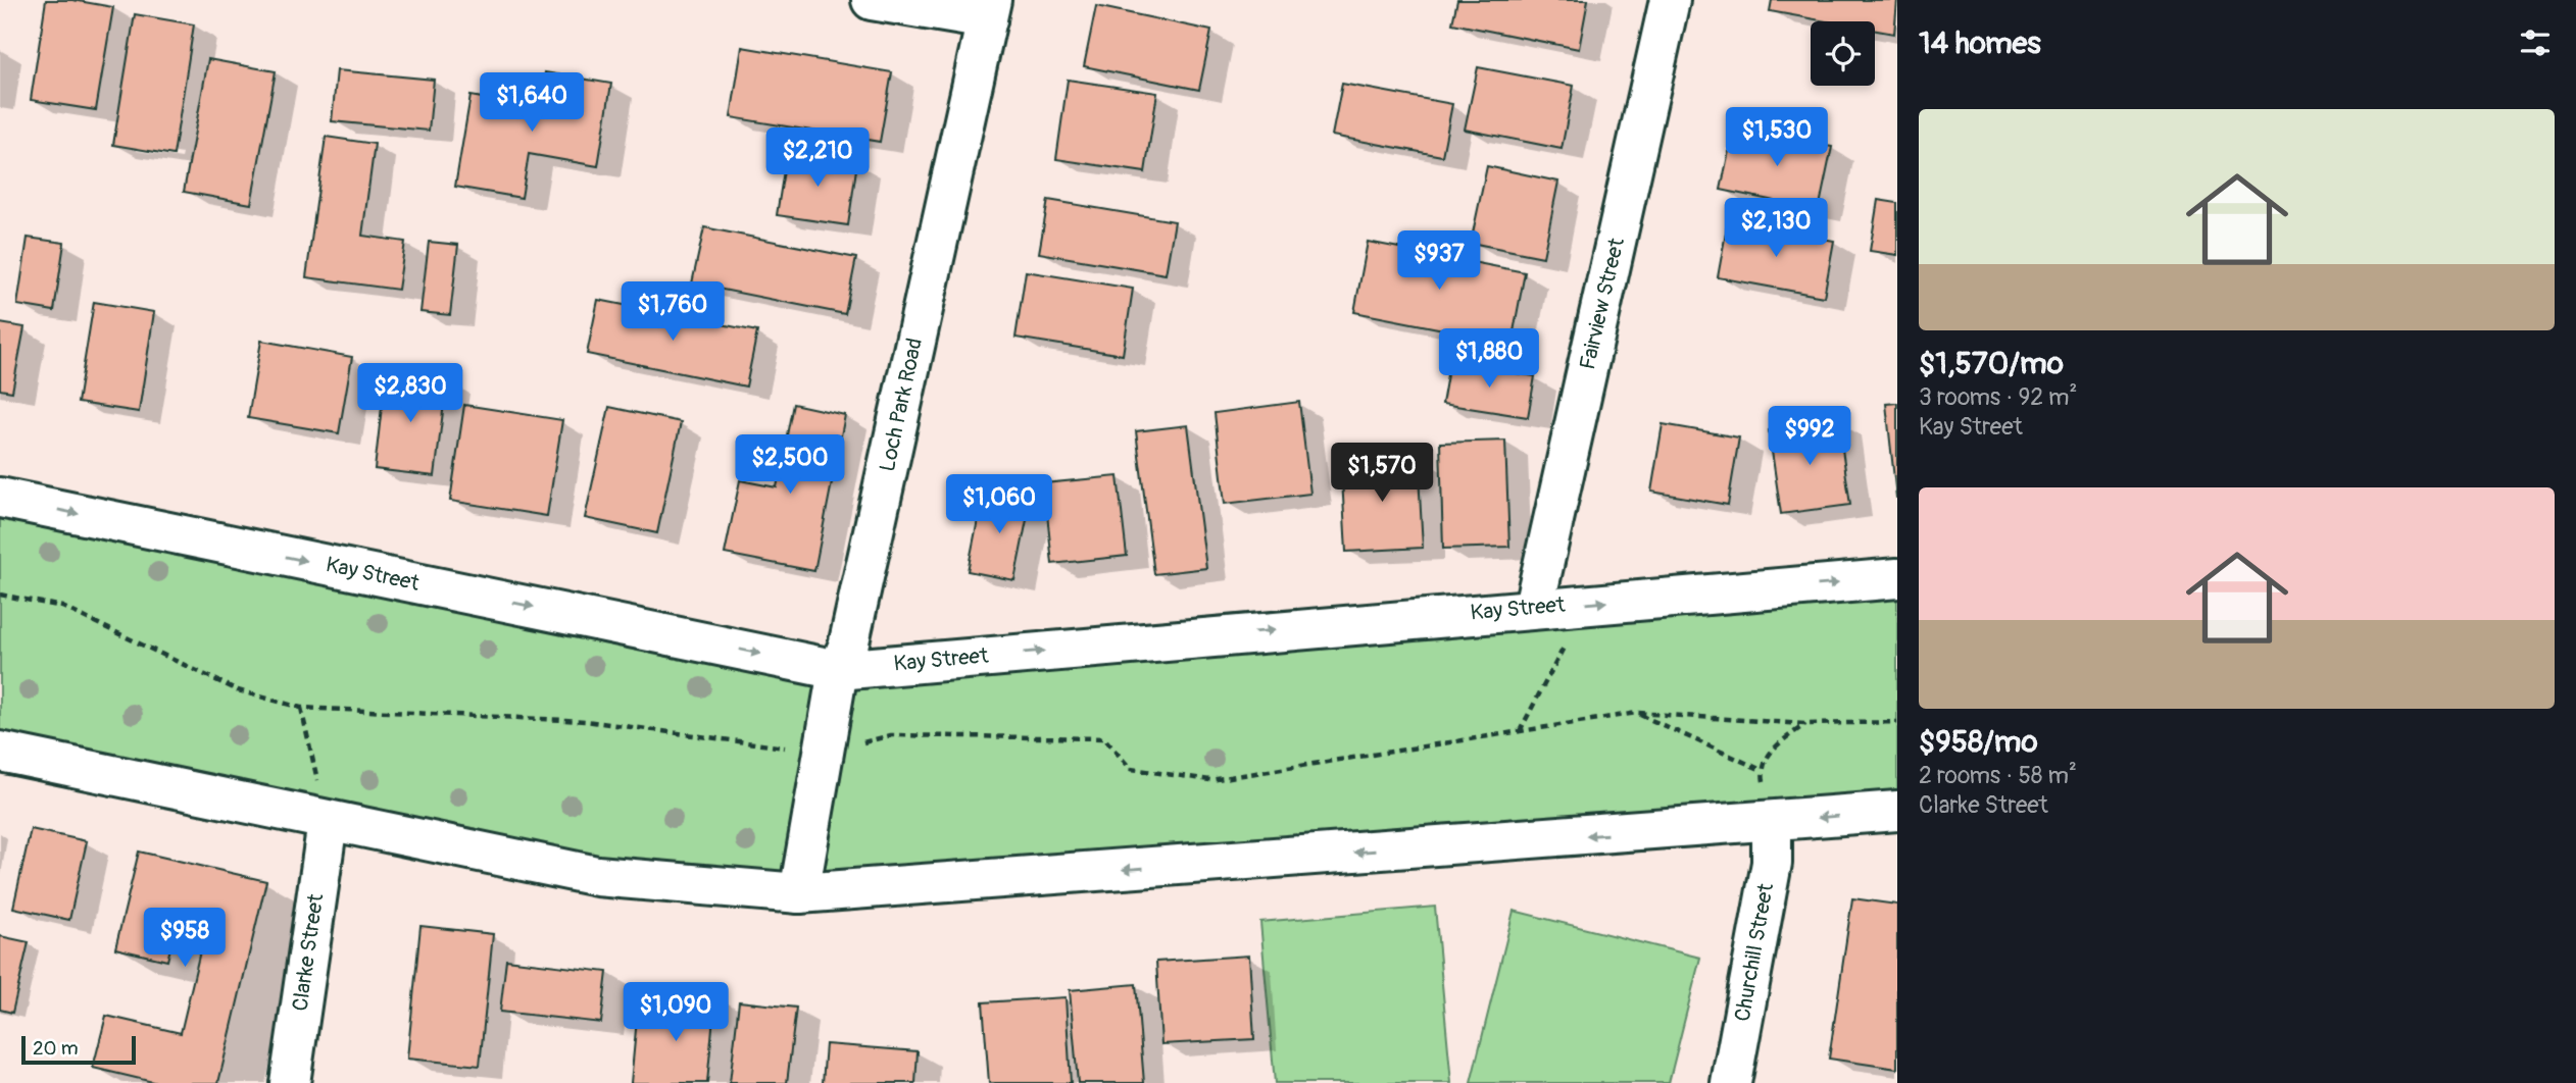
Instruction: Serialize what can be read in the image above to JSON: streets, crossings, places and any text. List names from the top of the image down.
{
  "streets": {
    "street": [
      "Fairview Street",
      "Loch Park Road",
      "Kay Street",
      "Clarke Street",
      "Churchill Street"
    ]
  },
  "crossings": [
    ["Fairview Street", "Kay Street"],
    ["Loch Park Road", "Kay Street"]
  ],
  "scale_bar": "20 m",
  "page": {
    "heading": "14 homes",
    "price": [
      "$1,640",
      "$1,530",
      "$2,210",
      "$2,130",
      "$937",
      "$1,760",
      "$1,880",
      "$2,830",
      "$992",
      "$2,500",
      "$1,570",
      "$1,060",
      "$958",
      "$1,090"
    ],
    "list": [
      {
        "name": "$1,570/mo",
        "note": "3 rooms · 92 m² · Kay Street"
      },
      {
        "name": "$958/mo",
        "note": "2 rooms · 58 m² · Clarke Street"
      }
    ],
    "scale": "20 m"
  }
}
